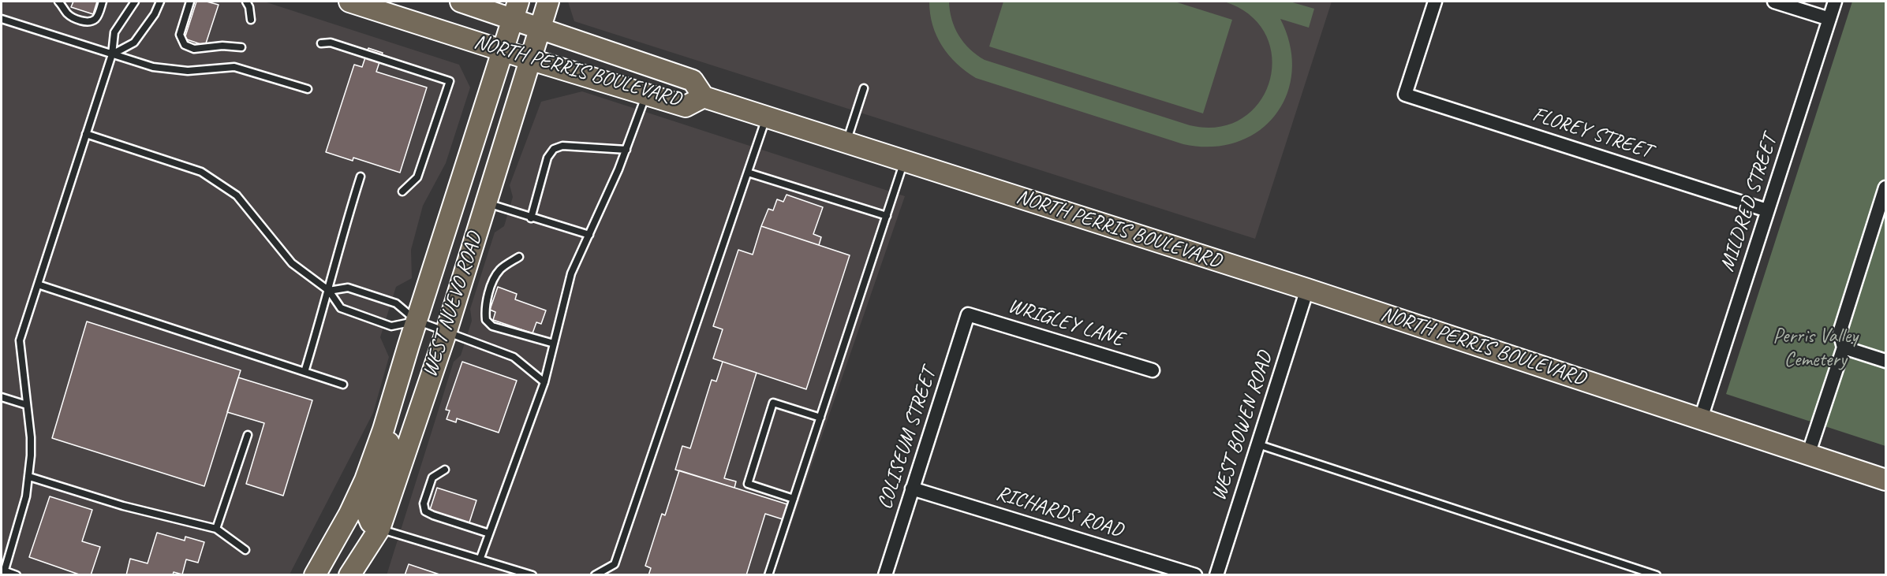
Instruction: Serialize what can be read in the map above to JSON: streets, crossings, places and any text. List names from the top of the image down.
{
  "streets": {
    "main road": ["NORTH PERRIS BOULEVARD", "WEST NUEVO ROAD"],
    "street": [
      "FLOREY STREET",
      "MILDRED STREET",
      "WRIGLEY LANE",
      "WEST BOWEN ROAD",
      "COLISEUM STREET",
      "RICHARDS ROAD"
    ]
  },
  "crossings": [
    ["NORTH PERRIS BOULEVARD", "MILDRED STREET"],
    ["NORTH PERRIS BOULEVARD", "WEST NUEVO ROAD"],
    ["NORTH PERRIS BOULEVARD", "WEST BOWEN ROAD"],
    ["FLOREY STREET", "MILDRED STREET"],
    ["WRIGLEY LANE", "COLISEUM STREET"],
    ["COLISEUM STREET", "RICHARDS ROAD"]
  ],
  "parks": ["Perris Valley Cemetery"]
}
